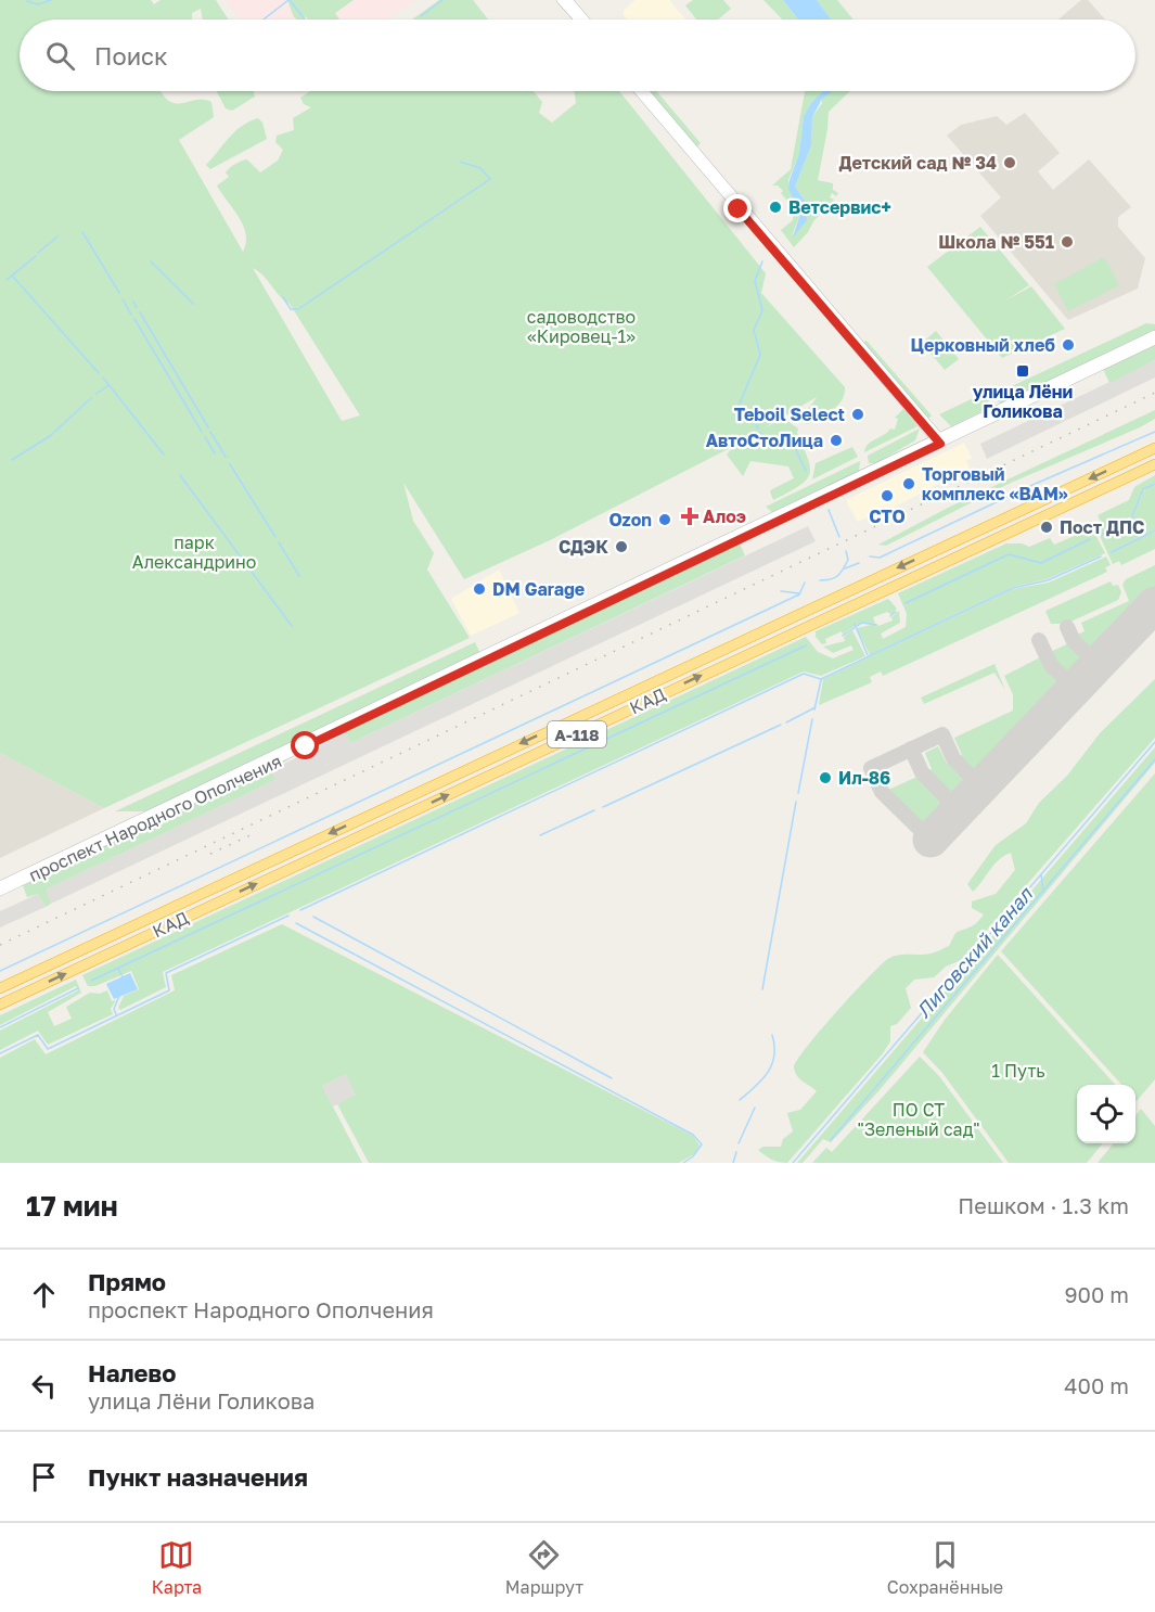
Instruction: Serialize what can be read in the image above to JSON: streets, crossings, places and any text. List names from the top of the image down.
{
  "streets": {
    "highway": ["КАД", "А-118"],
    "main road": ["проспект Народного Ополчения"]
  },
  "water": ["Лиговский канал"],
  "parks": [
    "садоводство «Кировец-1»",
    "парк Александрино",
    "1 Путь",
    "ПО СТ \"Зеленый сад\""
  ],
  "places": {
    "other": [
      "Детский сад № 34",
      "Ветсервис+",
      "Школа № 551",
      "Церковный хлеб",
      "Teboil Select",
      "АвтоСтоЛица",
      "Торговый комплекс «ВАМ»",
      "СТО",
      "Ozon",
      "Пост ДПС",
      "СДЭК",
      "DM Garage",
      "Ил-86"
    ],
    "transit": ["улица Лёни Голикова"],
    "health": ["Алоэ"]
  },
  "page": {
    "search": "Поиск",
    "heading": ["17 мин", "Пешком · 1.3 km"],
    "list": [
      ["Прямо", "проспект Народного Ополчения", "900 m"],
      ["Налево", "улица Лёни Голикова", "400 m"],
      "Пункт назначения"
    ],
    "nav": ["Карта", "Маршрут", "Сохранённые"]
  }
}
